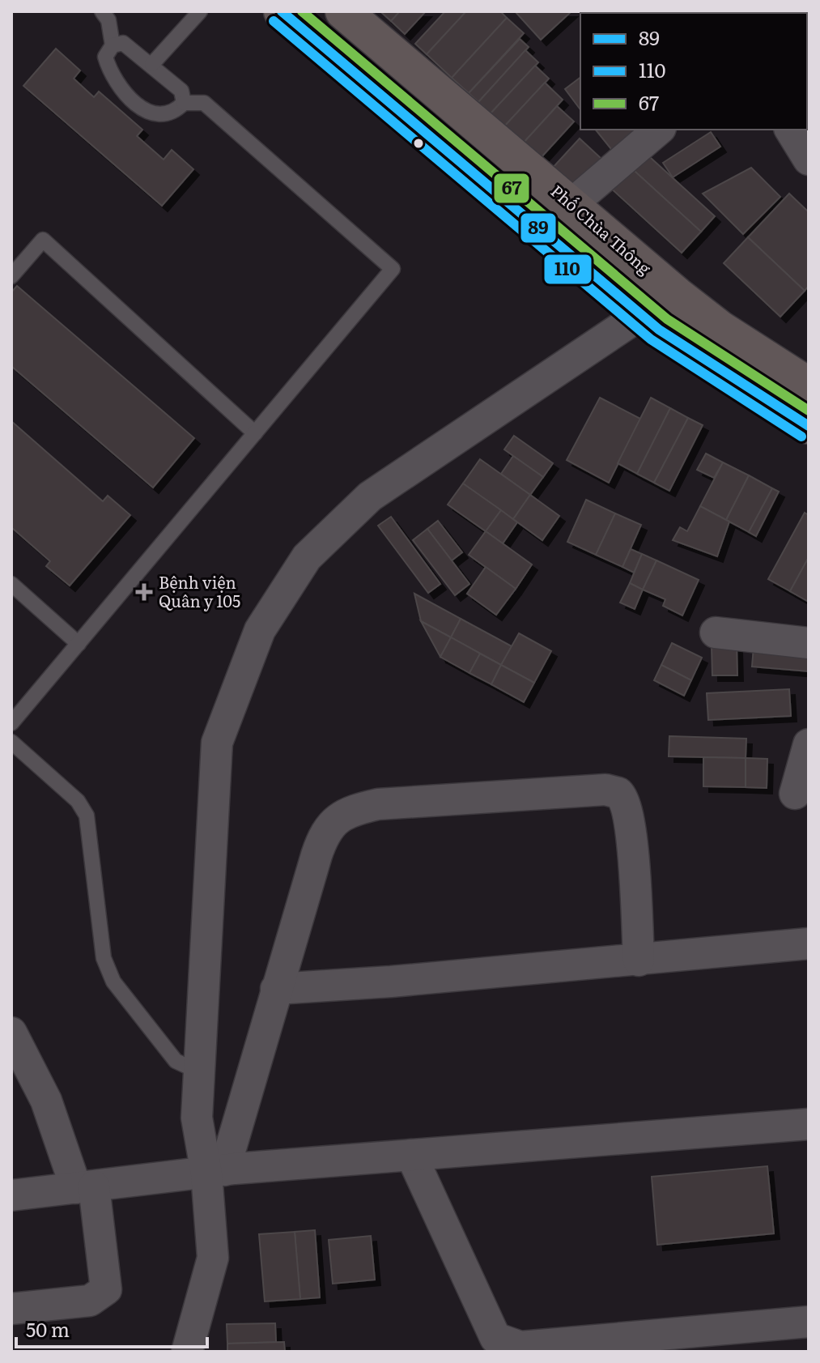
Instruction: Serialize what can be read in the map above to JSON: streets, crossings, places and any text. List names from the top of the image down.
{
  "streets": {
    "highway": ["Phố Chùa Thông"]
  },
  "places": {
    "health": ["Bệnh viện Quân y 105"]
  },
  "lines": ["transit line 89", "transit line 67", "transit line 110"],
  "legend": ["89", "110", "67"],
  "scale_bar": "50 m"
}
